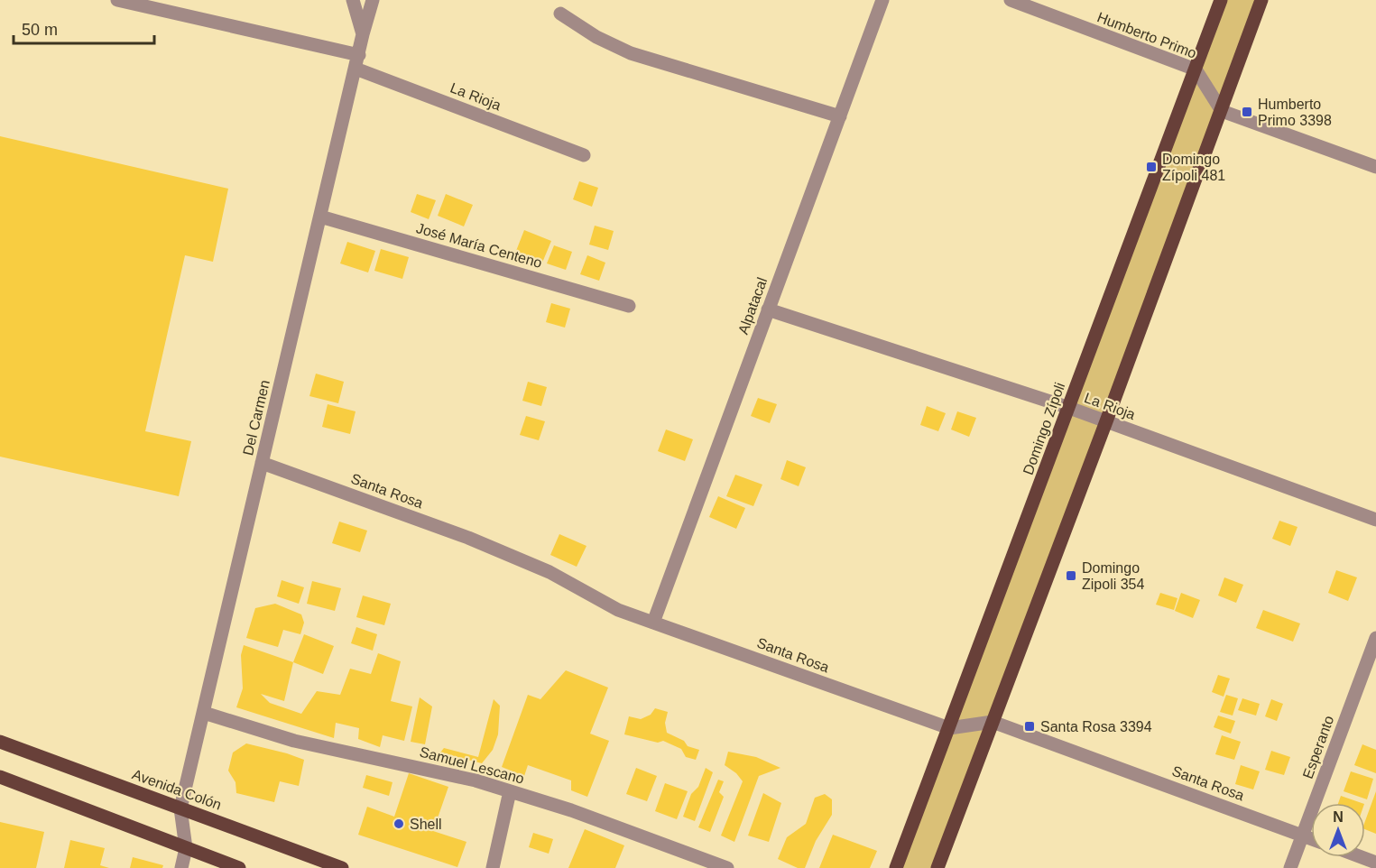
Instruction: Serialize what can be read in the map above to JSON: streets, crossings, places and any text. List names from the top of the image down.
{
  "streets": {
    "main road": ["Domingo Zípoli", "Avenida Colón"],
    "street": [
      "Humberto Primo",
      "La Rioja",
      "José María Centeno",
      "Alpatacal",
      "Del Carmen",
      "Santa Rosa",
      "Esperanto",
      "Samuel Lescano"
    ]
  },
  "crossings": [
    ["Humberto Primo", "Domingo Zípoli"],
    ["La Rioja", "Alpatacal"],
    ["La Rioja", "Del Carmen"],
    ["La Rioja", "Domingo Zípoli"],
    ["José María Centeno", "Del Carmen"],
    ["Alpatacal", "Santa Rosa"],
    ["Del Carmen", "Santa Rosa"],
    ["Del Carmen", "Samuel Lescano"],
    ["Del Carmen", "Avenida Colón"],
    ["Domingo Zípoli", "Santa Rosa"],
    ["Santa Rosa", "Esperanto"]
  ],
  "places": {
    "transit": [
      "Humberto Primo 3398",
      "Domingo Zípoli 481",
      "Domingo Zipoli 354",
      "Santa Rosa 3394"
    ],
    "other": ["Shell"]
  },
  "scale_bar": "50 m",
  "north": "top"
}
